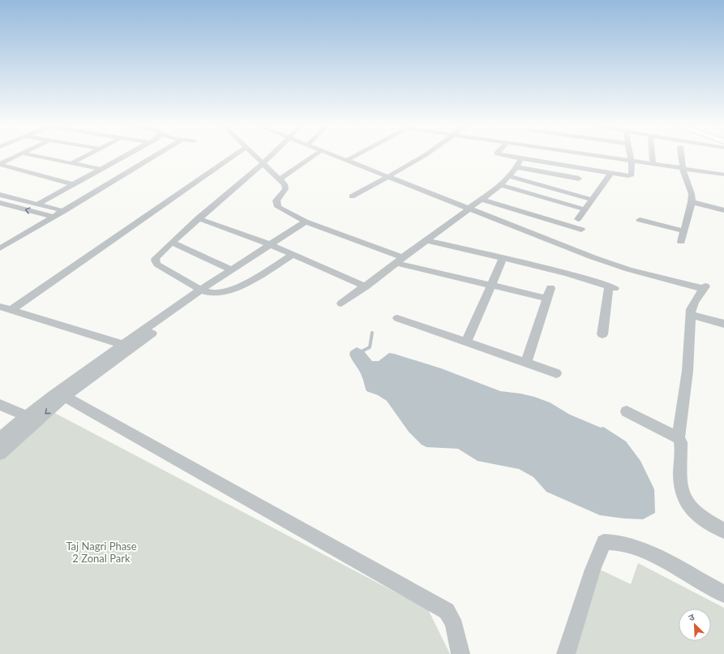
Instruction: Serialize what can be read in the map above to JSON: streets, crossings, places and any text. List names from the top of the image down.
{
  "parks": ["Taj Nagri Phase 2 Zonal Park"],
  "north": "top left"
}
